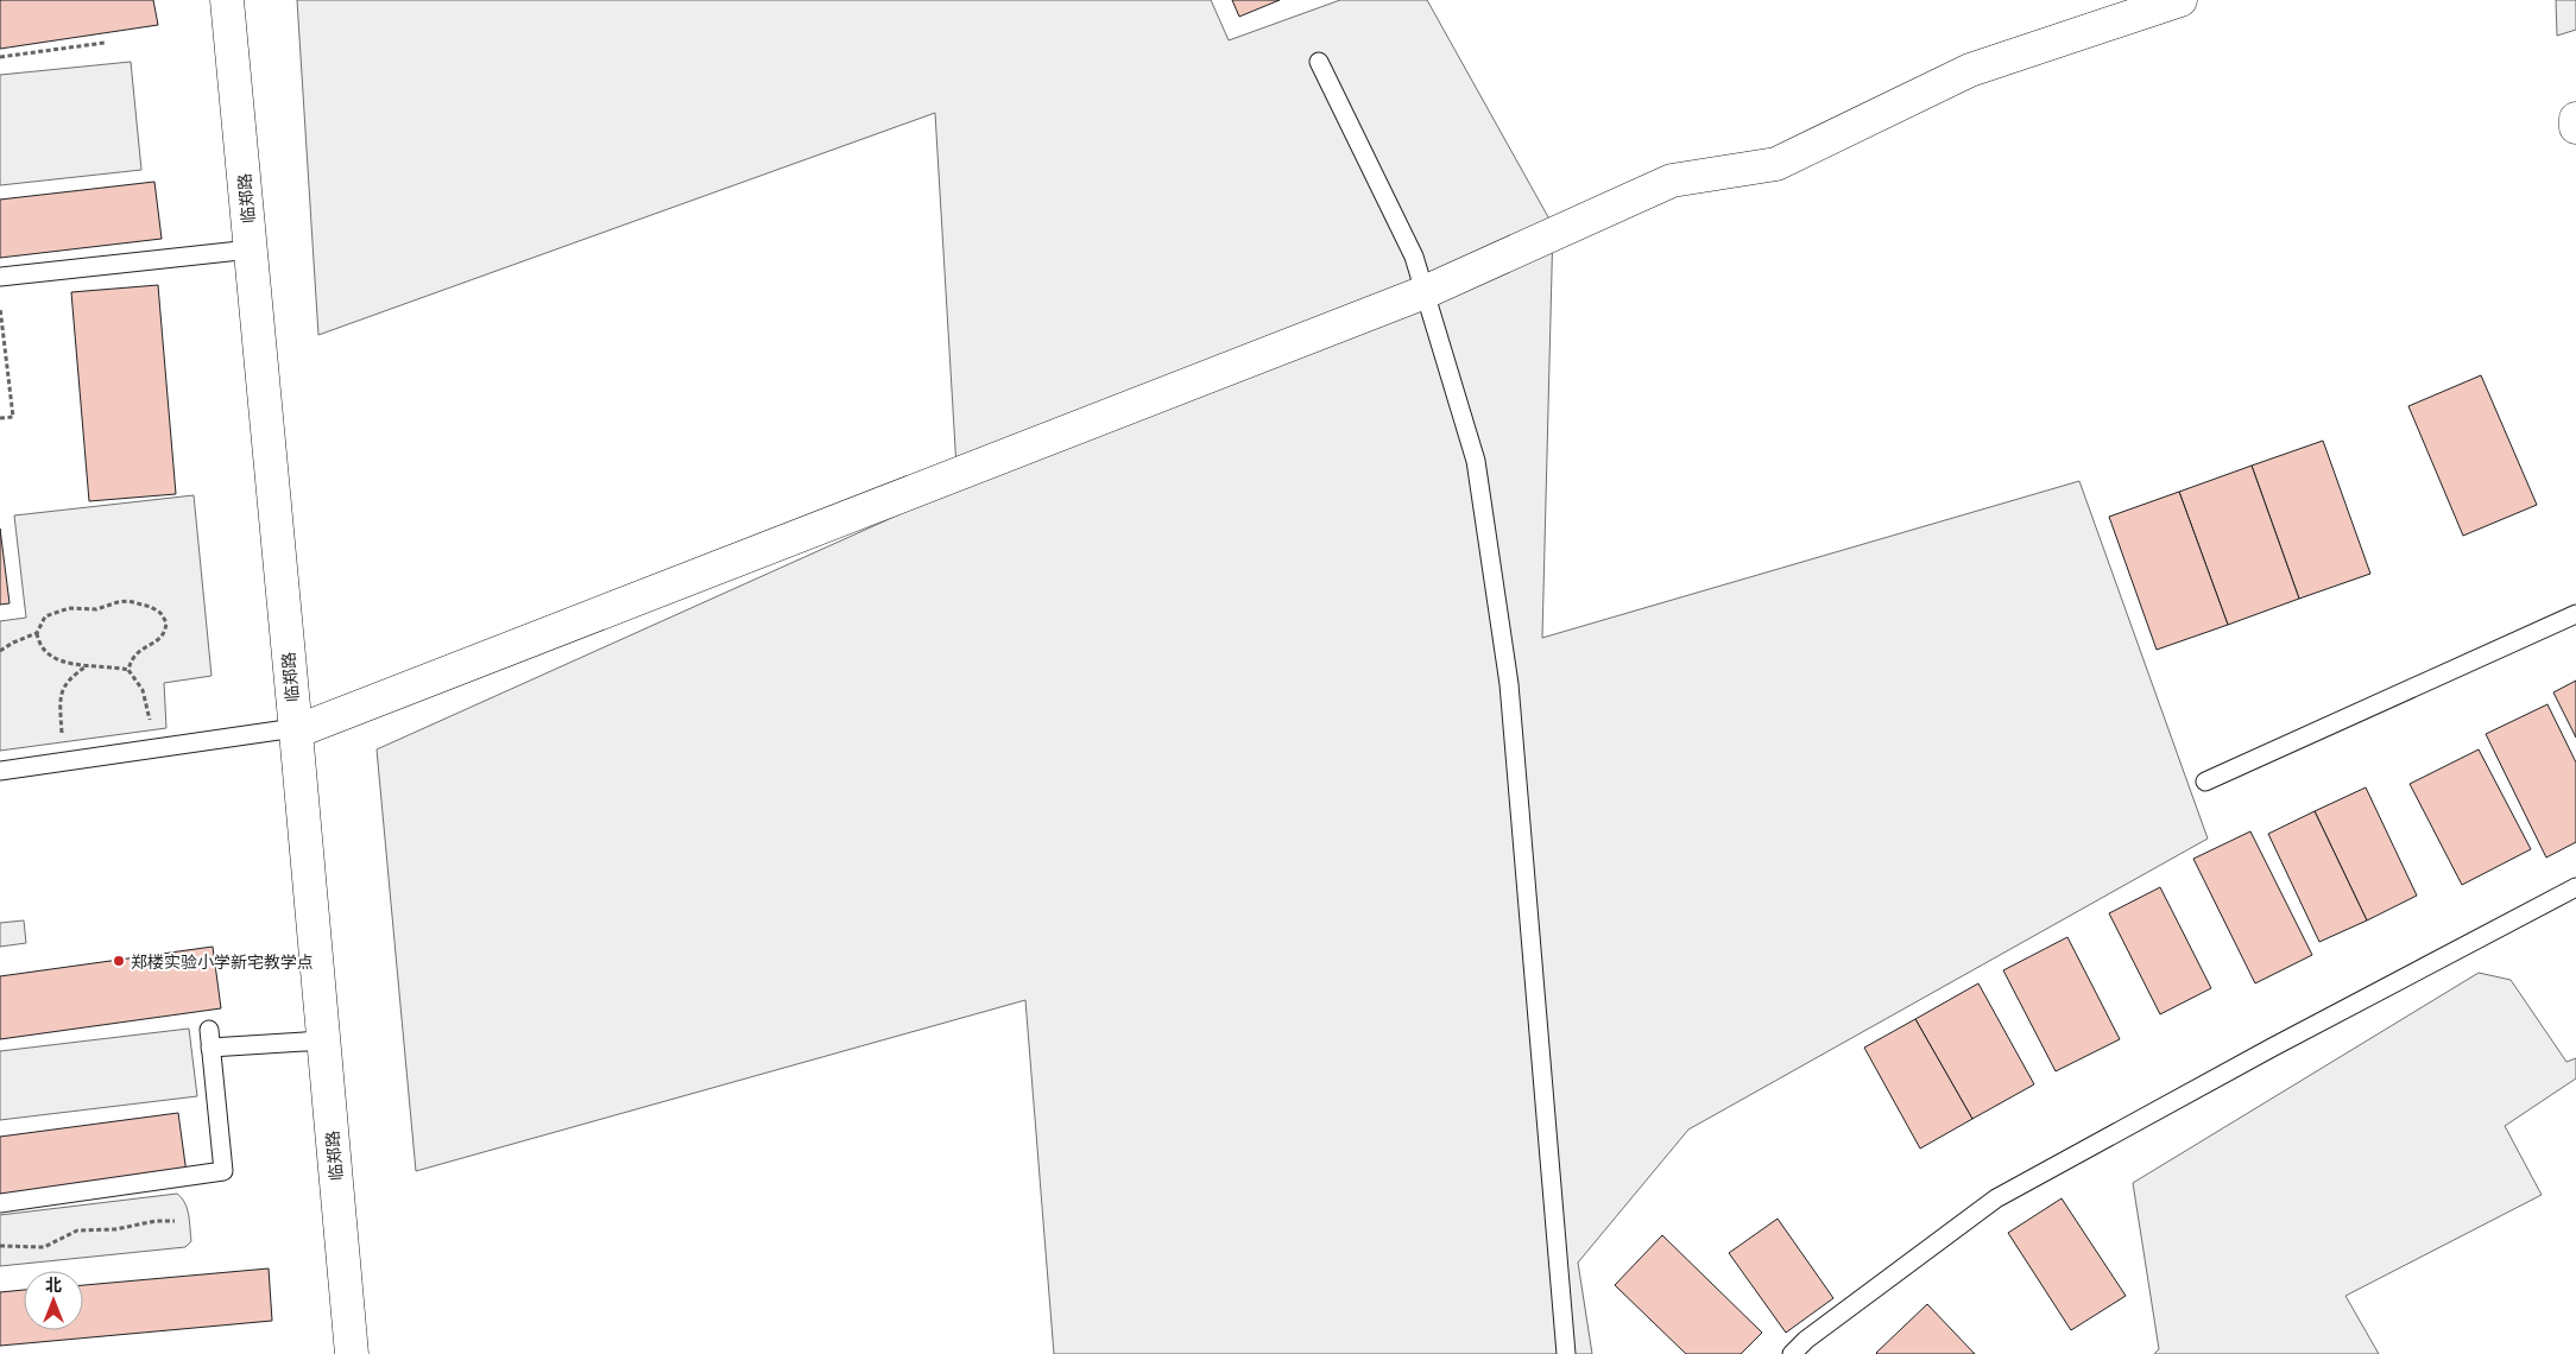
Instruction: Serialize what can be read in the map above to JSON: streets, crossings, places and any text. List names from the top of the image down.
{
  "streets": {
    "street": ["临郑路"]
  },
  "places": ["郑楼实验小学新宅教学点"],
  "north": "top"
}
